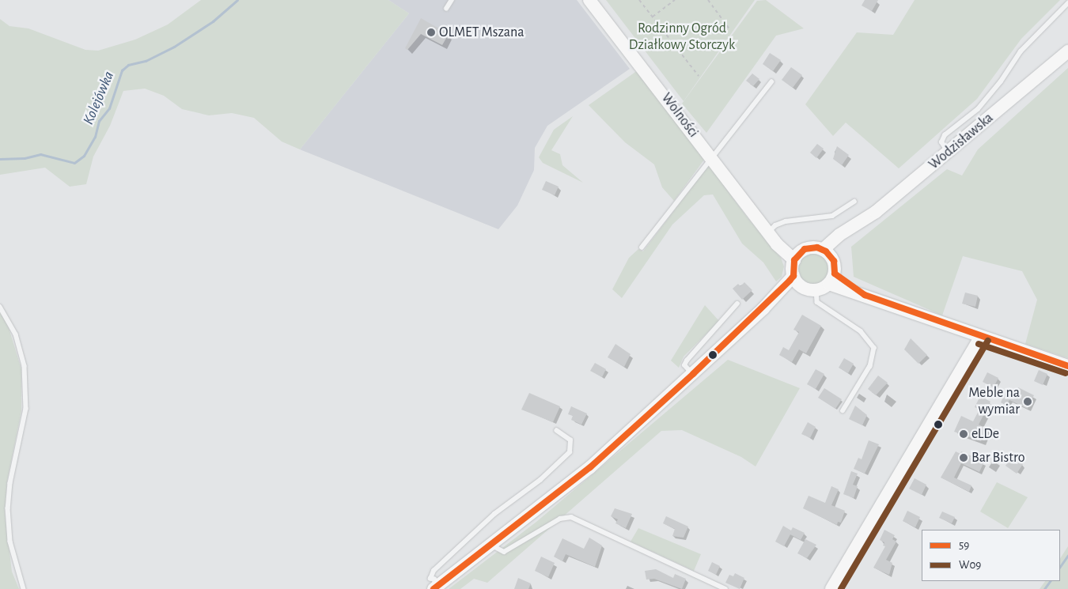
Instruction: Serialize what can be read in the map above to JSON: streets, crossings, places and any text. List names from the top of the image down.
{
  "streets": {
    "main road": ["Wolności", "Wodzisławska"]
  },
  "crossings": [
    ["Wolności", "Wodzisławska"]
  ],
  "water": ["Kolejówka"],
  "parks": ["Rodzinny Ogród Działkowy Storczyk"],
  "places": [
    "OLMET Mszana",
    "Meble na wymiar",
    "eLDe",
    "Bar Bistro"
  ],
  "lines": ["transit line 59", "transit line W09"],
  "legend": ["59", "W09"]
}
